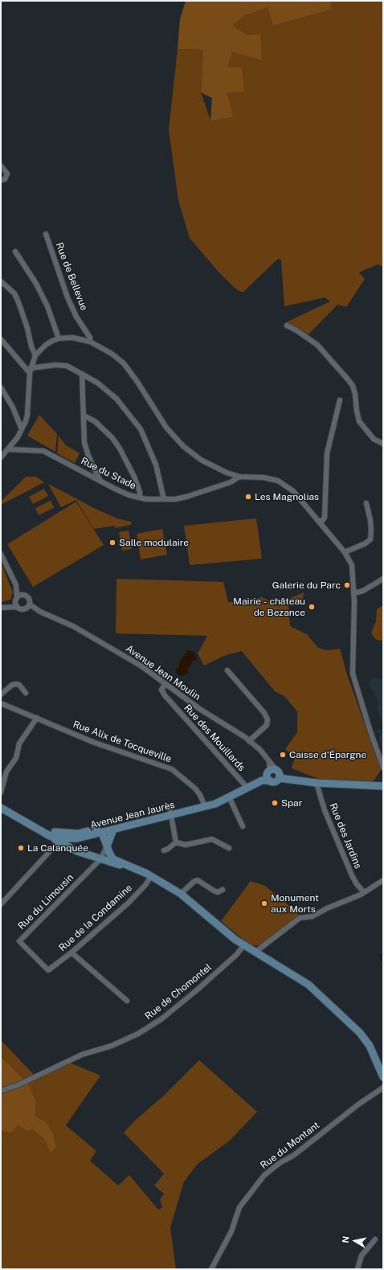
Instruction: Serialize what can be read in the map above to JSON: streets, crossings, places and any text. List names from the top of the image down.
{
  "streets": {
    "main road": ["Avenue Jean Jaurès"],
    "street": [
      "Rue de Bellevue",
      "Rue du Stade",
      "Avenue Jean Moulin",
      "Rue des Mouillards",
      "Rue Alix de Tocqueville",
      "Rue des Jardins",
      "Rue du Limousin",
      "Rue de la Condamine",
      "Rue de Chomontel",
      "Rue du Montant"
    ]
  },
  "crossings": [
    ["Avenue Jean Moulin", "Rue des Mouillards"],
    ["Avenue Jean Moulin", "Avenue Jean Jaurès"],
    ["Rue des Mouillards", "Avenue Jean Jaurès"],
    ["Rue Alix de Tocqueville", "Avenue Jean Jaurès"],
    ["Avenue Jean Jaurès", "Rue des Jardins"],
    ["Rue du Limousin", "Rue de la Condamine"]
  ],
  "places": [
    "Les Magnolias",
    "Salle modulaire",
    "Galerie du Parc",
    "Mairie - château de Bezance",
    "Caisse d'Épargne",
    "Spar",
    "La Calanquée",
    "Monument aux Morts"
  ],
  "north": "left"
}
